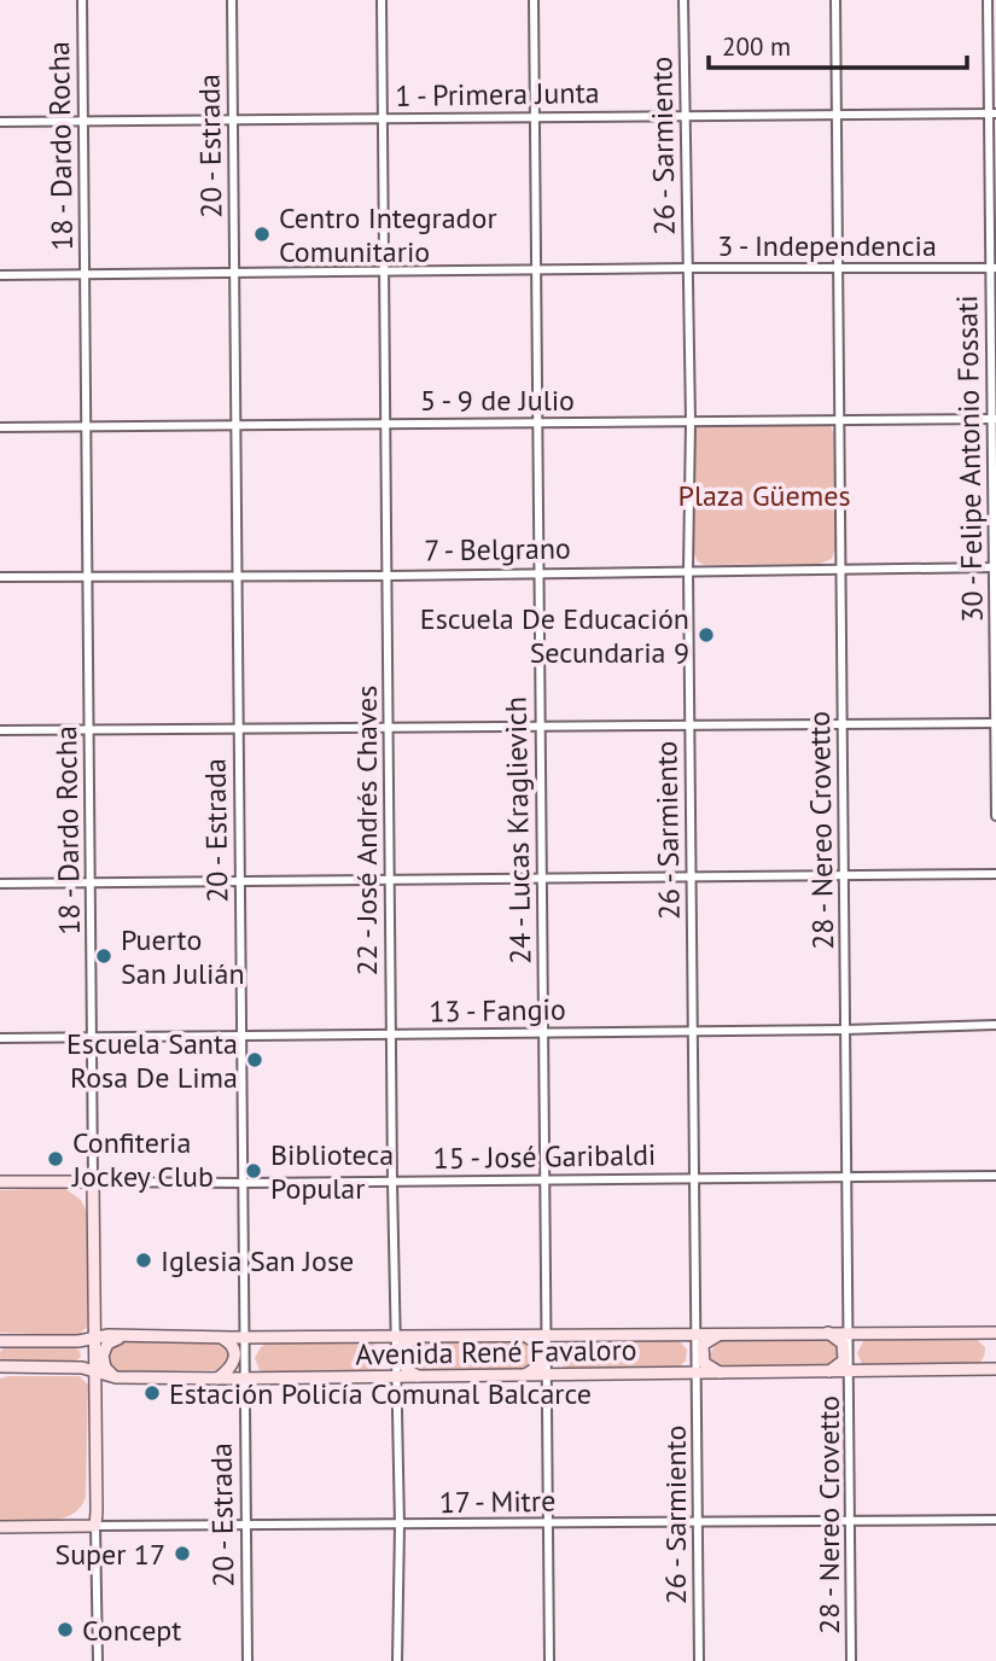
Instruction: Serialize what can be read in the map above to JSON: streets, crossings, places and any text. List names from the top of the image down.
{
  "streets": {
    "main road": ["18 - Dardo Rocha", "Avenida René Favaloro", "17 - Mitre"],
    "street": [
      "1 - Primera Junta",
      "20 - Estrada",
      "26 - Sarmiento",
      "3 - Independencia",
      "5 - 9 de Julio",
      "30 - Felipe Antonio Fossati",
      "7 - Belgrano",
      "22 - José Andrés Chaves",
      "24 - Lucas Kraglievich",
      "28 - Nereo Crovetto",
      "13 - Fangio",
      "15 - José Garibaldi"
    ]
  },
  "crossings": [
    ["1 - Primera Junta", "18 - Dardo Rocha"],
    ["1 - Primera Junta", "20 - Estrada"],
    ["1 - Primera Junta", "26 - Sarmiento"],
    ["1 - Primera Junta", "30 - Felipe Antonio Fossati"],
    ["1 - Primera Junta", "22 - José Andrés Chaves"],
    ["1 - Primera Junta", "24 - Lucas Kraglievich"],
    ["1 - Primera Junta", "28 - Nereo Crovetto"],
    ["18 - Dardo Rocha", "3 - Independencia"],
    ["18 - Dardo Rocha", "5 - 9 de Julio"],
    ["18 - Dardo Rocha", "7 - Belgrano"],
    ["18 - Dardo Rocha", "13 - Fangio"],
    ["18 - Dardo Rocha", "15 - José Garibaldi"],
    ["18 - Dardo Rocha", "Avenida René Favaloro"],
    ["18 - Dardo Rocha", "17 - Mitre"],
    ["20 - Estrada", "3 - Independencia"],
    ["20 - Estrada", "5 - 9 de Julio"],
    ["20 - Estrada", "7 - Belgrano"],
    ["20 - Estrada", "13 - Fangio"],
    ["20 - Estrada", "15 - José Garibaldi"],
    ["20 - Estrada", "Avenida René Favaloro"],
    ["20 - Estrada", "17 - Mitre"],
    ["26 - Sarmiento", "3 - Independencia"],
    ["26 - Sarmiento", "5 - 9 de Julio"],
    ["26 - Sarmiento", "7 - Belgrano"],
    ["26 - Sarmiento", "13 - Fangio"],
    ["26 - Sarmiento", "15 - José Garibaldi"],
    ["26 - Sarmiento", "Avenida René Favaloro"],
    ["26 - Sarmiento", "17 - Mitre"],
    ["3 - Independencia", "30 - Felipe Antonio Fossati"],
    ["3 - Independencia", "22 - José Andrés Chaves"],
    ["3 - Independencia", "24 - Lucas Kraglievich"],
    ["3 - Independencia", "28 - Nereo Crovetto"],
    ["5 - 9 de Julio", "30 - Felipe Antonio Fossati"],
    ["5 - 9 de Julio", "22 - José Andrés Chaves"],
    ["5 - 9 de Julio", "24 - Lucas Kraglievich"],
    ["5 - 9 de Julio", "28 - Nereo Crovetto"],
    ["30 - Felipe Antonio Fossati", "7 - Belgrano"],
    ["7 - Belgrano", "22 - José Andrés Chaves"],
    ["7 - Belgrano", "24 - Lucas Kraglievich"],
    ["7 - Belgrano", "28 - Nereo Crovetto"],
    ["22 - José Andrés Chaves", "13 - Fangio"],
    ["22 - José Andrés Chaves", "15 - José Garibaldi"],
    ["22 - José Andrés Chaves", "Avenida René Favaloro"],
    ["22 - José Andrés Chaves", "17 - Mitre"],
    ["24 - Lucas Kraglievich", "13 - Fangio"],
    ["24 - Lucas Kraglievich", "15 - José Garibaldi"],
    ["24 - Lucas Kraglievich", "Avenida René Favaloro"],
    ["24 - Lucas Kraglievich", "17 - Mitre"],
    ["28 - Nereo Crovetto", "13 - Fangio"],
    ["28 - Nereo Crovetto", "15 - José Garibaldi"],
    ["28 - Nereo Crovetto", "Avenida René Favaloro"],
    ["28 - Nereo Crovetto", "17 - Mitre"]
  ],
  "parks": ["Plaza Güemes"],
  "places": [
    "Centro Integrador Comunitario",
    "Escuela De Educación Secundaria 9",
    "Puerto San Julián",
    "Escuela Santa Rosa De Lima",
    "Confiteria Jockey Club",
    "Biblioteca Popular",
    "Iglesia San Jose",
    "Estación Policía Comunal Balcarce",
    "Super 17",
    "Concept"
  ],
  "scale_bar": "200 m"
}
